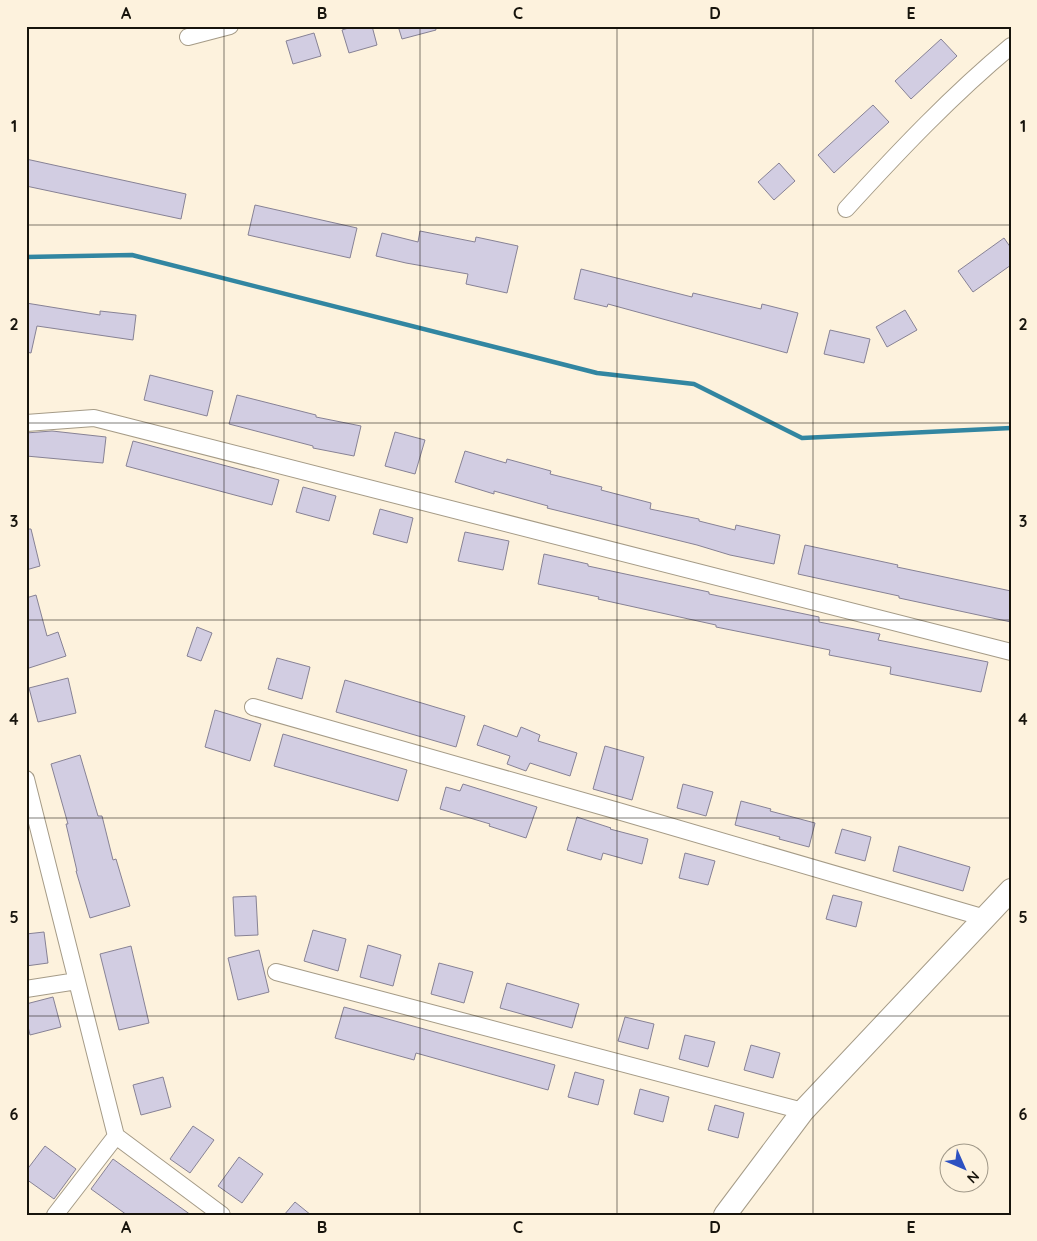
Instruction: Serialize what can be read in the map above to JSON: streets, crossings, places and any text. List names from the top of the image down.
{
  "north": "bottom right",
  "grid": {
    "columns": [
      "A",
      "B",
      "C",
      "D",
      "E"
    ],
    "rows": [
      "1",
      "2",
      "3",
      "4",
      "5",
      "6"
    ]
  }
}
